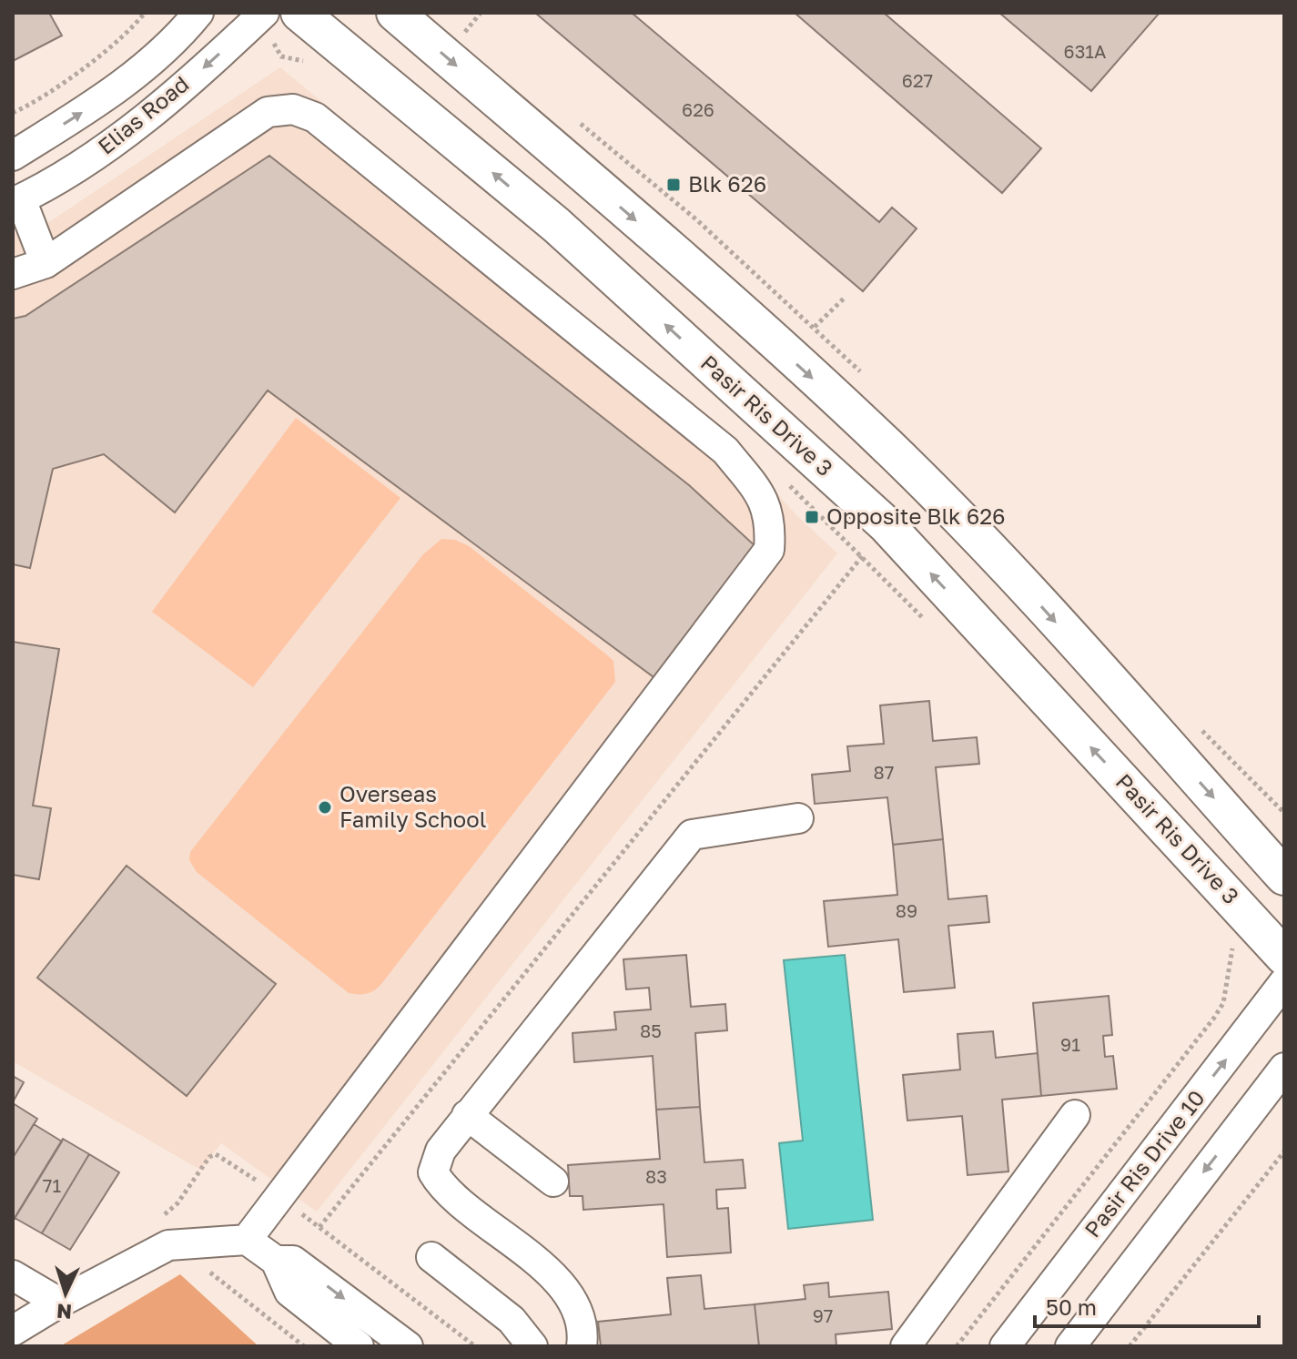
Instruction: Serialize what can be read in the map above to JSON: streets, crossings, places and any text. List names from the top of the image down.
{
  "streets": {
    "main road": ["Pasir Ris Drive 3"],
    "street": ["Elias Road", "Pasir Ris Drive 10"]
  },
  "places": {
    "transit": ["Blk 626", "Opposite Blk 626"],
    "other": ["Overseas Family School"]
  },
  "house_numbers": [
    "631A",
    "627",
    "626",
    "87",
    "89",
    "85",
    "91",
    "83",
    "71",
    "97"
  ],
  "scale_bar": "50 m",
  "north": "bottom"
}
